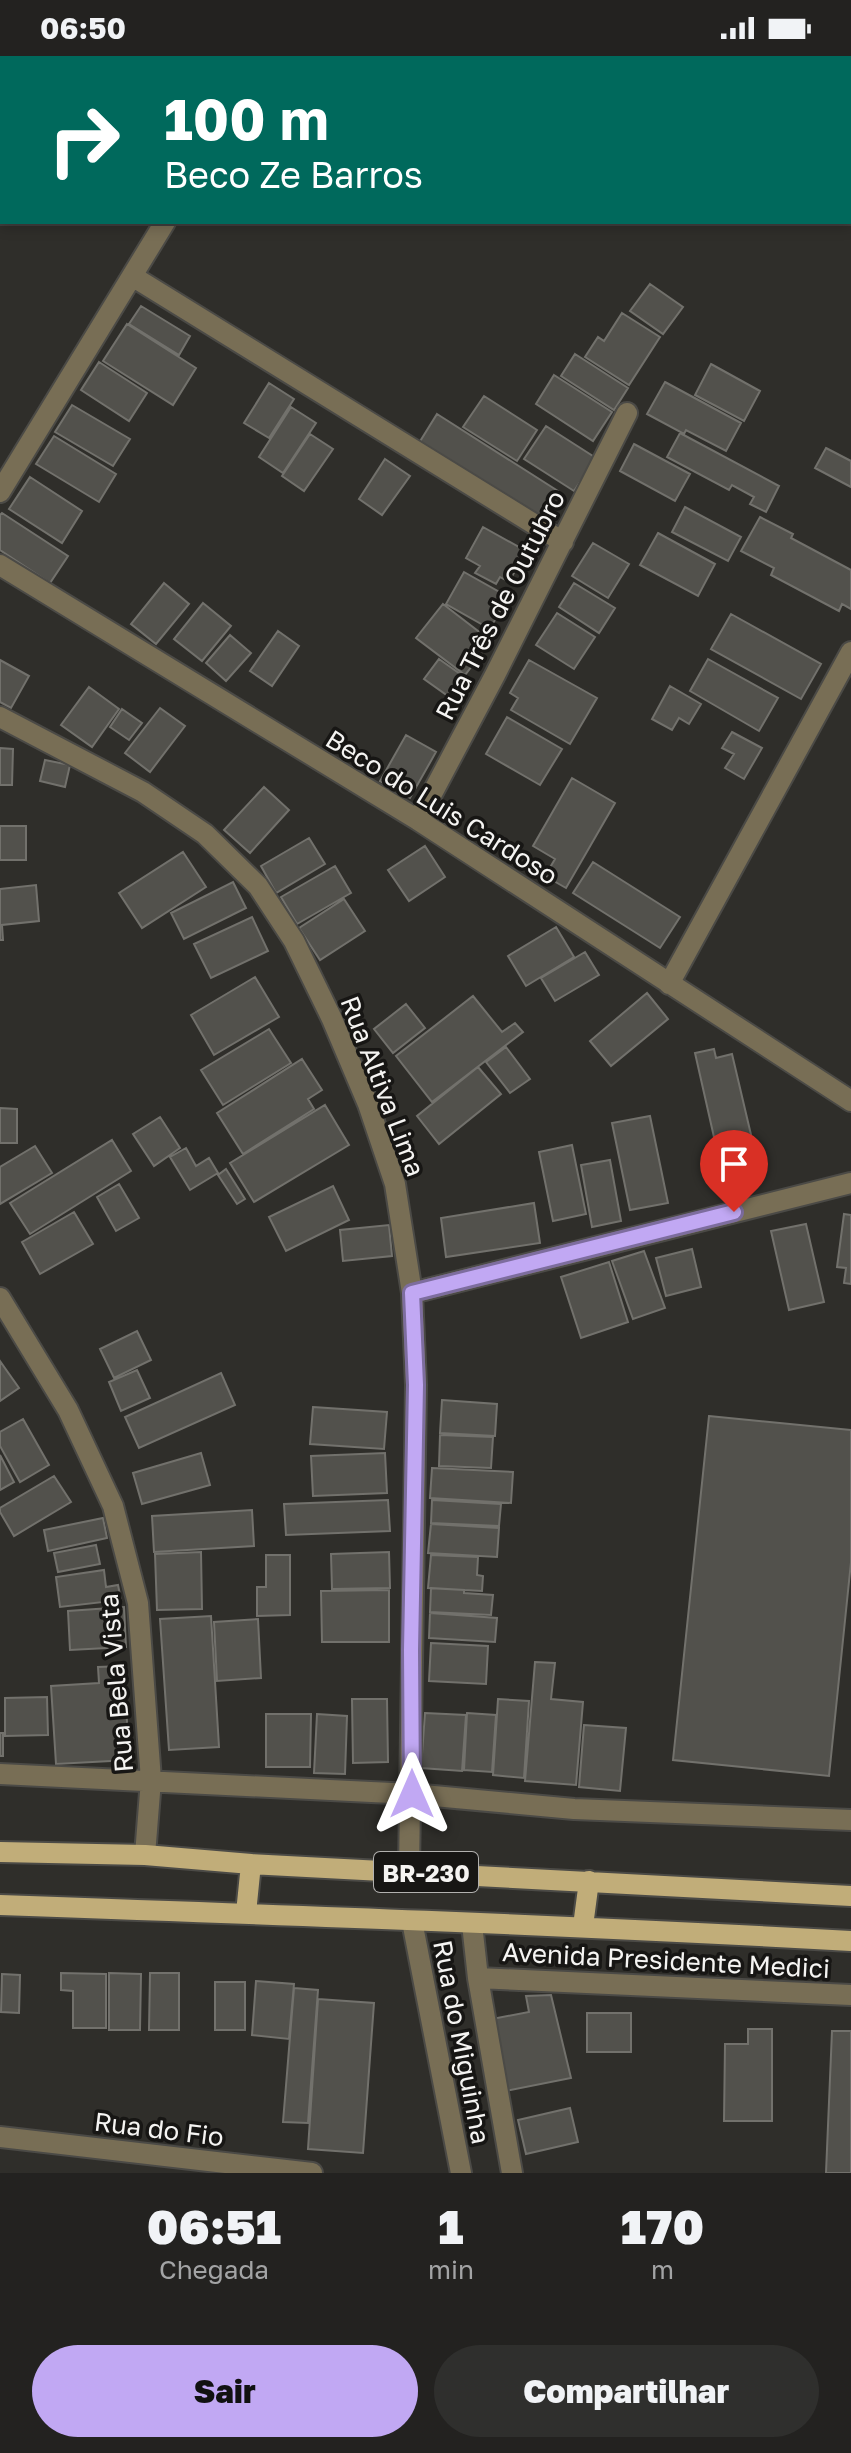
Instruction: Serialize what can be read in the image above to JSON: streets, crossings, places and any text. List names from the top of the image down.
{
  "streets": {
    "main road": ["BR-230"],
    "street": [
      "Rua Três de Outubro",
      "Beco do Luis Cardoso",
      "Rua Altiva Lima",
      "Rua Bela Vista",
      "Avenida Presidente Medici",
      "Rua do Miguinha",
      "Rua do Fio"
    ]
  },
  "crossings": [
    ["Rua Três de Outubro", "Beco do Luis Cardoso"],
    ["Rua Altiva Lima", "BR-230"],
    ["Rua Bela Vista", "BR-230"],
    ["BR-230", "Rua do Miguinha"],
    ["Avenida Presidente Medici", "Rua do Miguinha"]
  ],
  "page": {
    "status": "06:50",
    "turn": ["100 m", "Beco Ze Barros"],
    "eta": [
      "06:51",
      "Chegada",
      "1",
      "min",
      "170",
      "m"
    ],
    "buttons": ["Sair", "Compartilhar"]
  }
}
